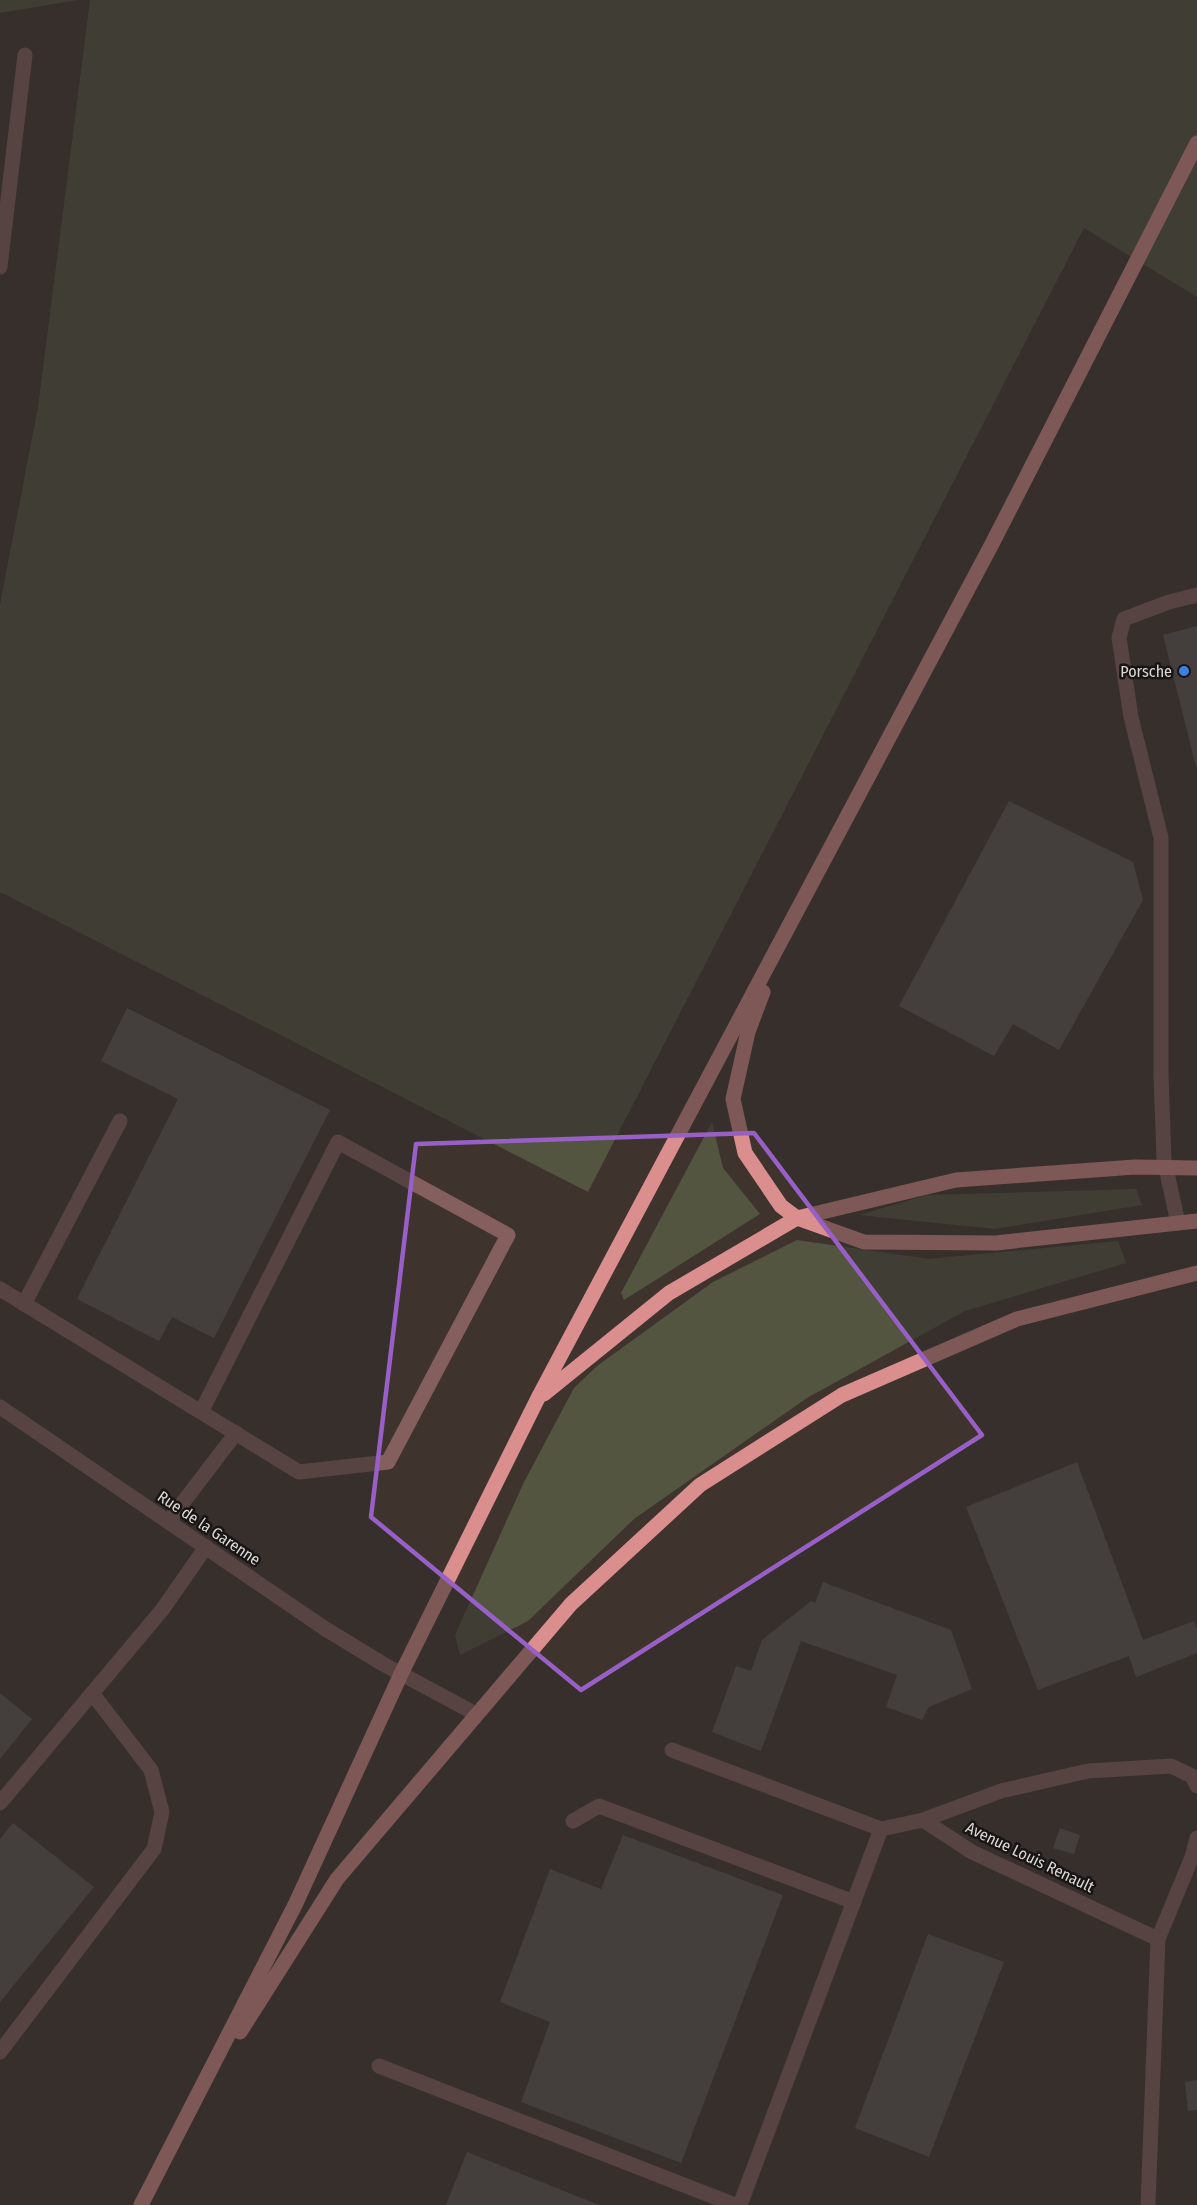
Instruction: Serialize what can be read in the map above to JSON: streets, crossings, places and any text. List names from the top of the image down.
{
  "streets": {
    "street": ["Rue de la Garenne", "Avenue Louis Renault"]
  },
  "places": ["Porsche"]
}
